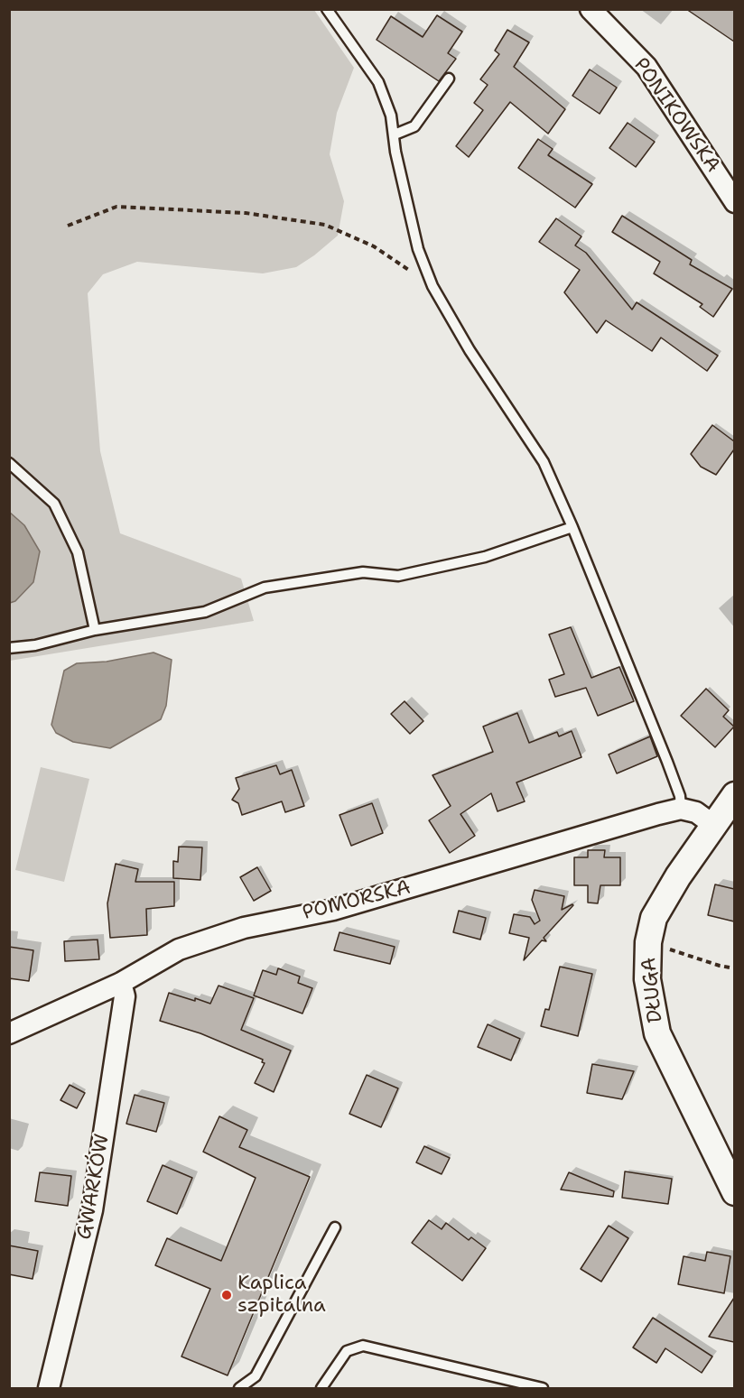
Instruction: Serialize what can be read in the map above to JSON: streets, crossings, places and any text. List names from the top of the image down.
{
  "streets": {
    "street": [
      "PONIKOWSKA",
      "POMORSKA",
      "DŁUGA",
      "GWARKÓW"
    ]
  },
  "crossings": [
    ["POMORSKA", "GWARKÓW"]
  ],
  "places": ["Kaplica szpitalna"]
}
